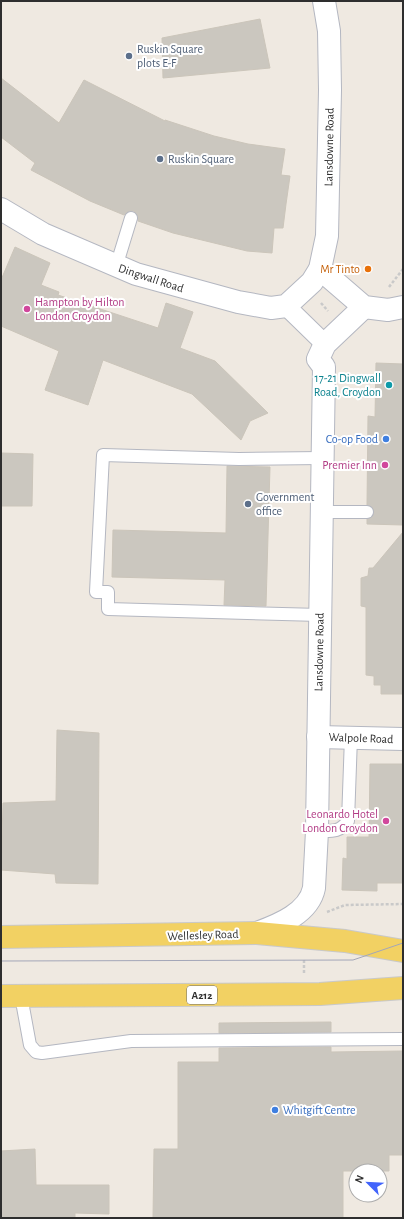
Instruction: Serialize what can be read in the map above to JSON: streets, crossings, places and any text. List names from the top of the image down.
{
  "streets": {
    "main road": ["Wellesley Road", "A212"],
    "street": ["Lansdowne Road", "Dingwall Road", "Walpole Road"]
  },
  "crossings": [
    ["Lansdowne Road", "Walpole Road"],
    ["Lansdowne Road", "Wellesley Road"]
  ],
  "places": [
    "Ruskin Square plots E-F",
    "Ruskin Square",
    "Mr Tinto",
    "Hampton by Hilton London Croydon",
    "17-21 Dingwall Road, Croydon",
    "Co-op Food",
    "Premier Inn",
    "Government office",
    "Leonardo Hotel London Croydon",
    "Whitgift Centre"
  ],
  "north": "top left"
}
